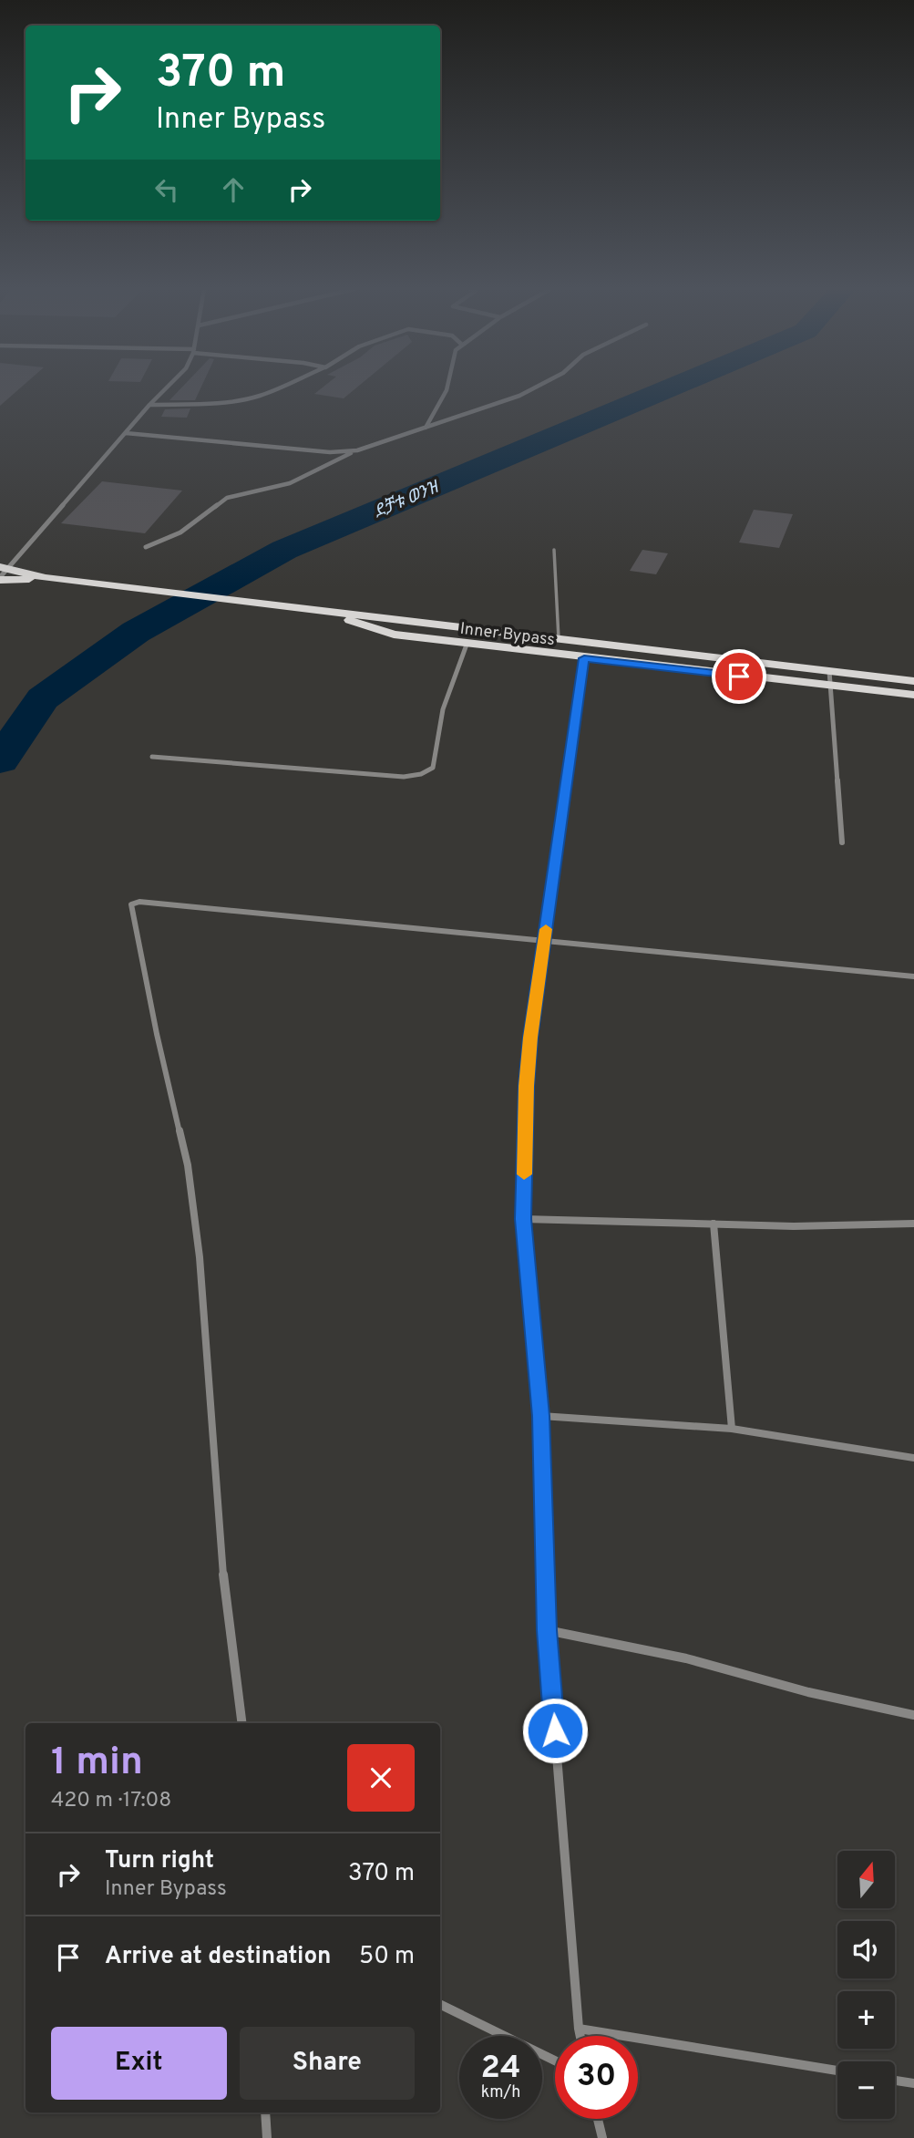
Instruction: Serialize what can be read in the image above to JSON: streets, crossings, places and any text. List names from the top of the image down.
{
  "streets": {
    "main road": ["Inner Bypass"]
  },
  "water": ["ደቻቱ ወንዝ"],
  "north": "top",
  "page": {
    "turn": ["370 m", "Inner Bypass"],
    "heading": ["1 min", "420 m · 17:08"],
    "list": [
      {
        "name": "Turn right",
        "note": "Inner Bypass",
        "value": "370 m"
      },
      {
        "name": "Arrive at destination",
        "value": "50 m"
      }
    ],
    "map_buttons": ["+", "−"],
    "buttons": ["Exit", "Share"],
    "speed": "24 km/h",
    "limit": "30"
  }
}
